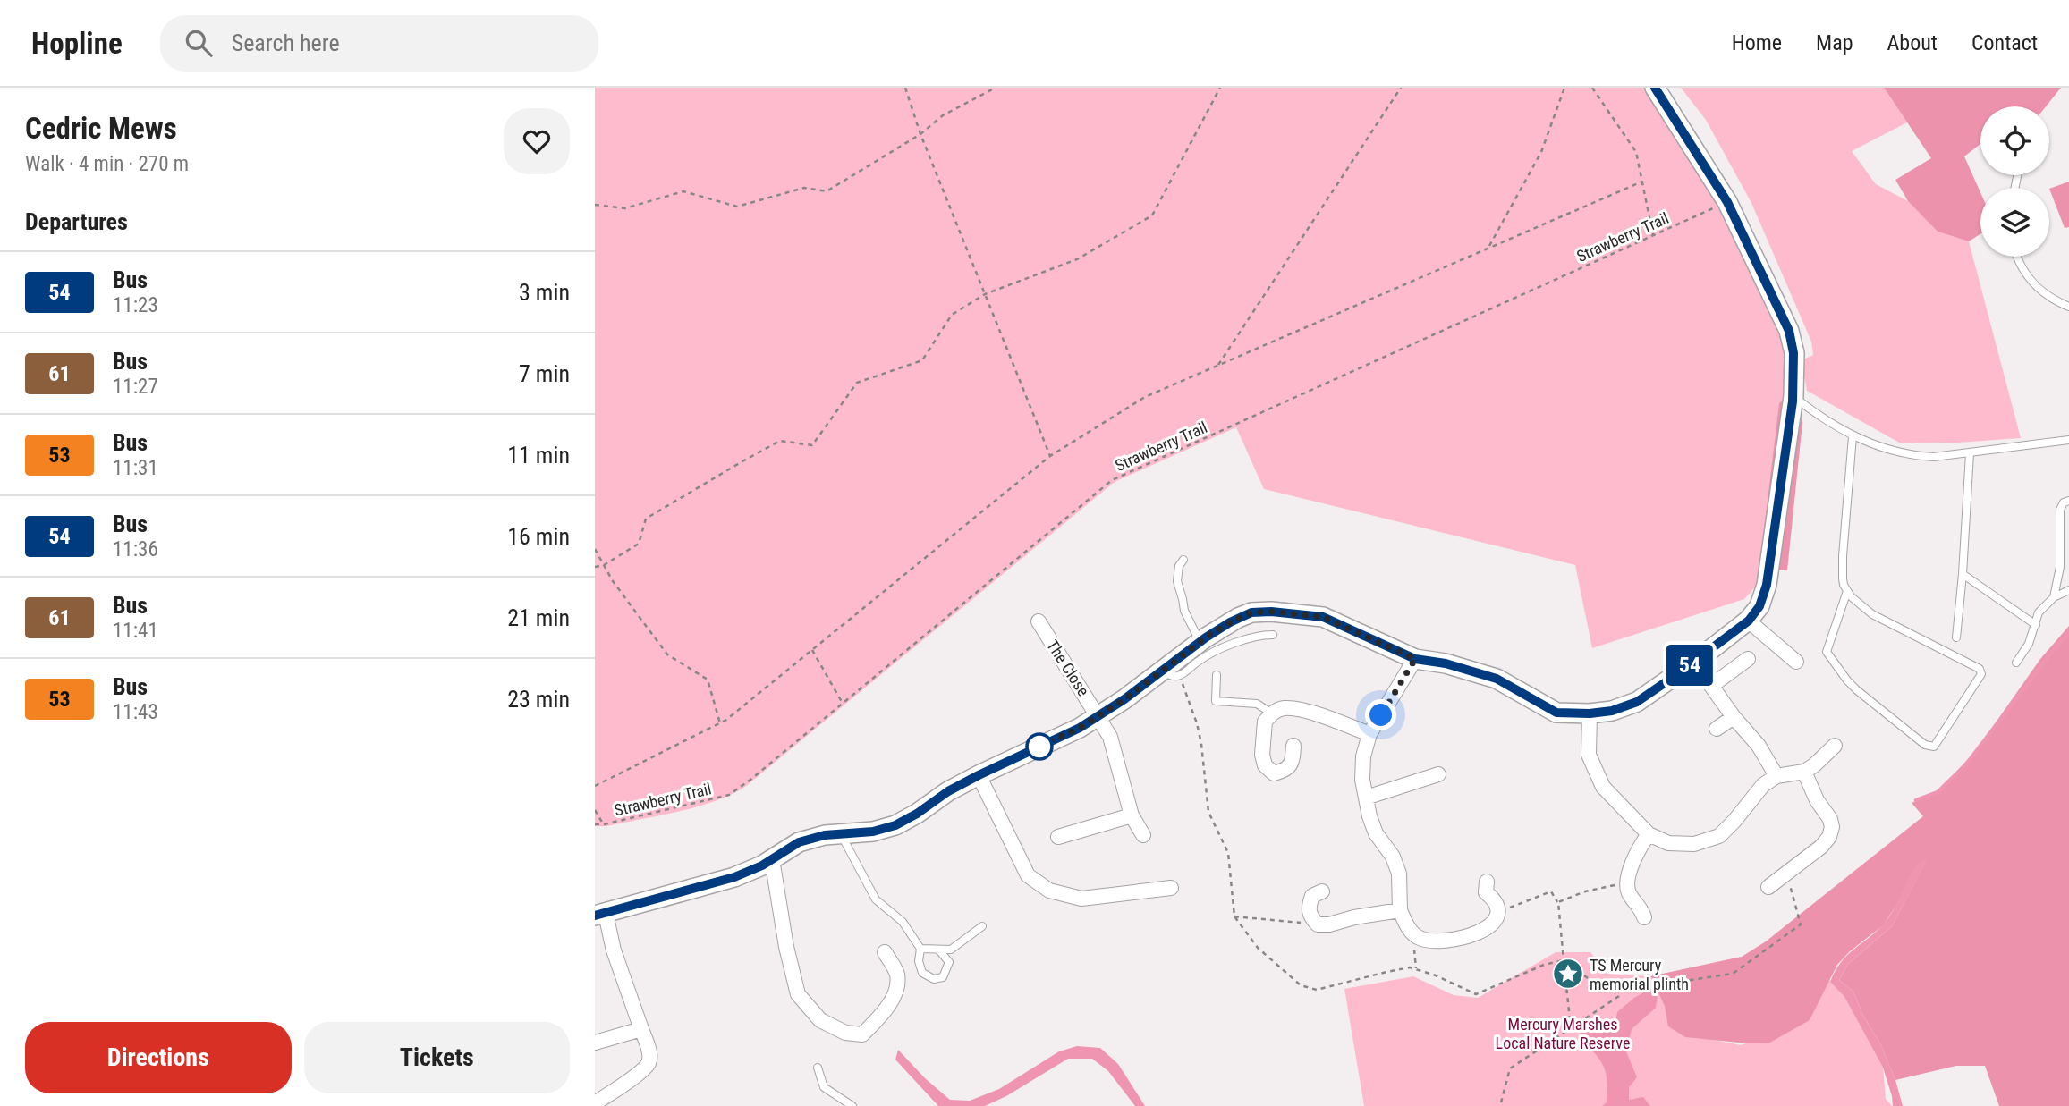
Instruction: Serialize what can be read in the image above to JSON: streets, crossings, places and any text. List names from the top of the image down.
{
  "streets": {
    "street": ["The Close"],
    "path": ["Strawberry Trail"]
  },
  "parks": ["Mercury Marshes Local Nature Reserve"],
  "places": {
    "place": ["TS Mercury memorial plinth"]
  },
  "lines": ["bus line 54"],
  "page": {
    "header": "Hopline",
    "search": "Search here",
    "nav": [
      "Home",
      "Map",
      "About",
      "Contact"
    ],
    "heading": [
      ["Cedric Mews", "Walk · 4 min · 270 m"],
      "Departures"
    ],
    "on_map": "54",
    "list": [
      {
        "mark": "54",
        "name": "Bus",
        "note": "11:23",
        "value": "3 min"
      },
      {
        "mark": "61",
        "name": "Bus",
        "note": "11:27",
        "value": "7 min"
      },
      {
        "mark": "53",
        "name": "Bus",
        "note": "11:31",
        "value": "11 min"
      },
      {
        "mark": "54",
        "name": "Bus",
        "note": "11:36",
        "value": "16 min"
      },
      {
        "mark": "61",
        "name": "Bus",
        "note": "11:41",
        "value": "21 min"
      },
      {
        "mark": "53",
        "name": "Bus",
        "note": "11:43",
        "value": "23 min"
      }
    ],
    "buttons": ["Directions", "Tickets"]
  }
}
